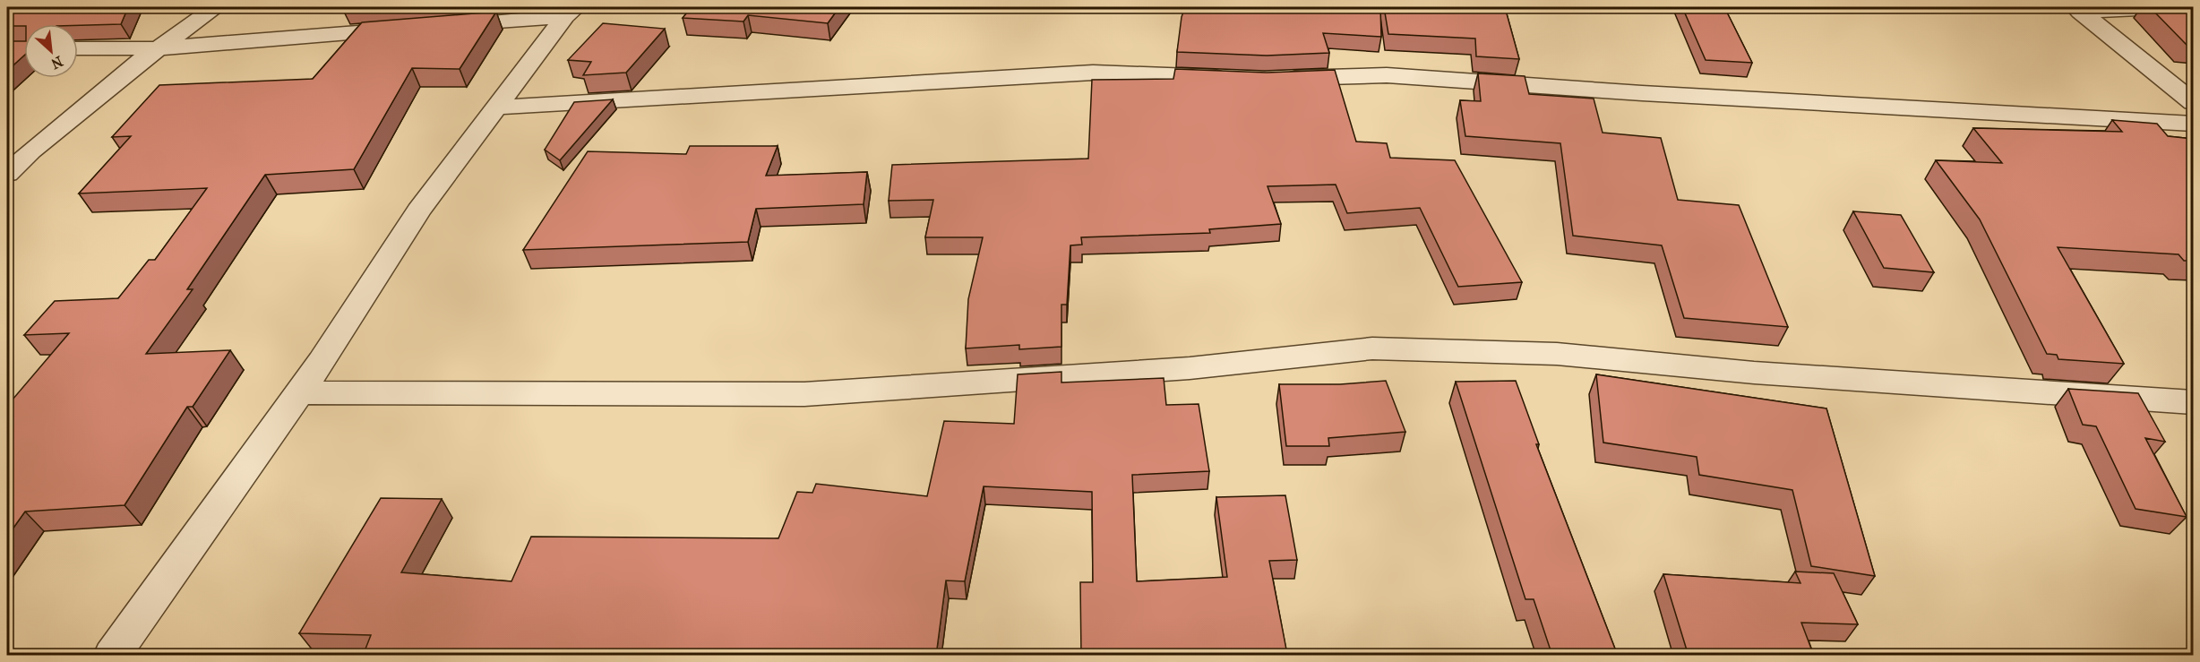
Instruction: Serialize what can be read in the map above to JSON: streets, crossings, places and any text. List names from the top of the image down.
{
  "north": "bottom right"
}
